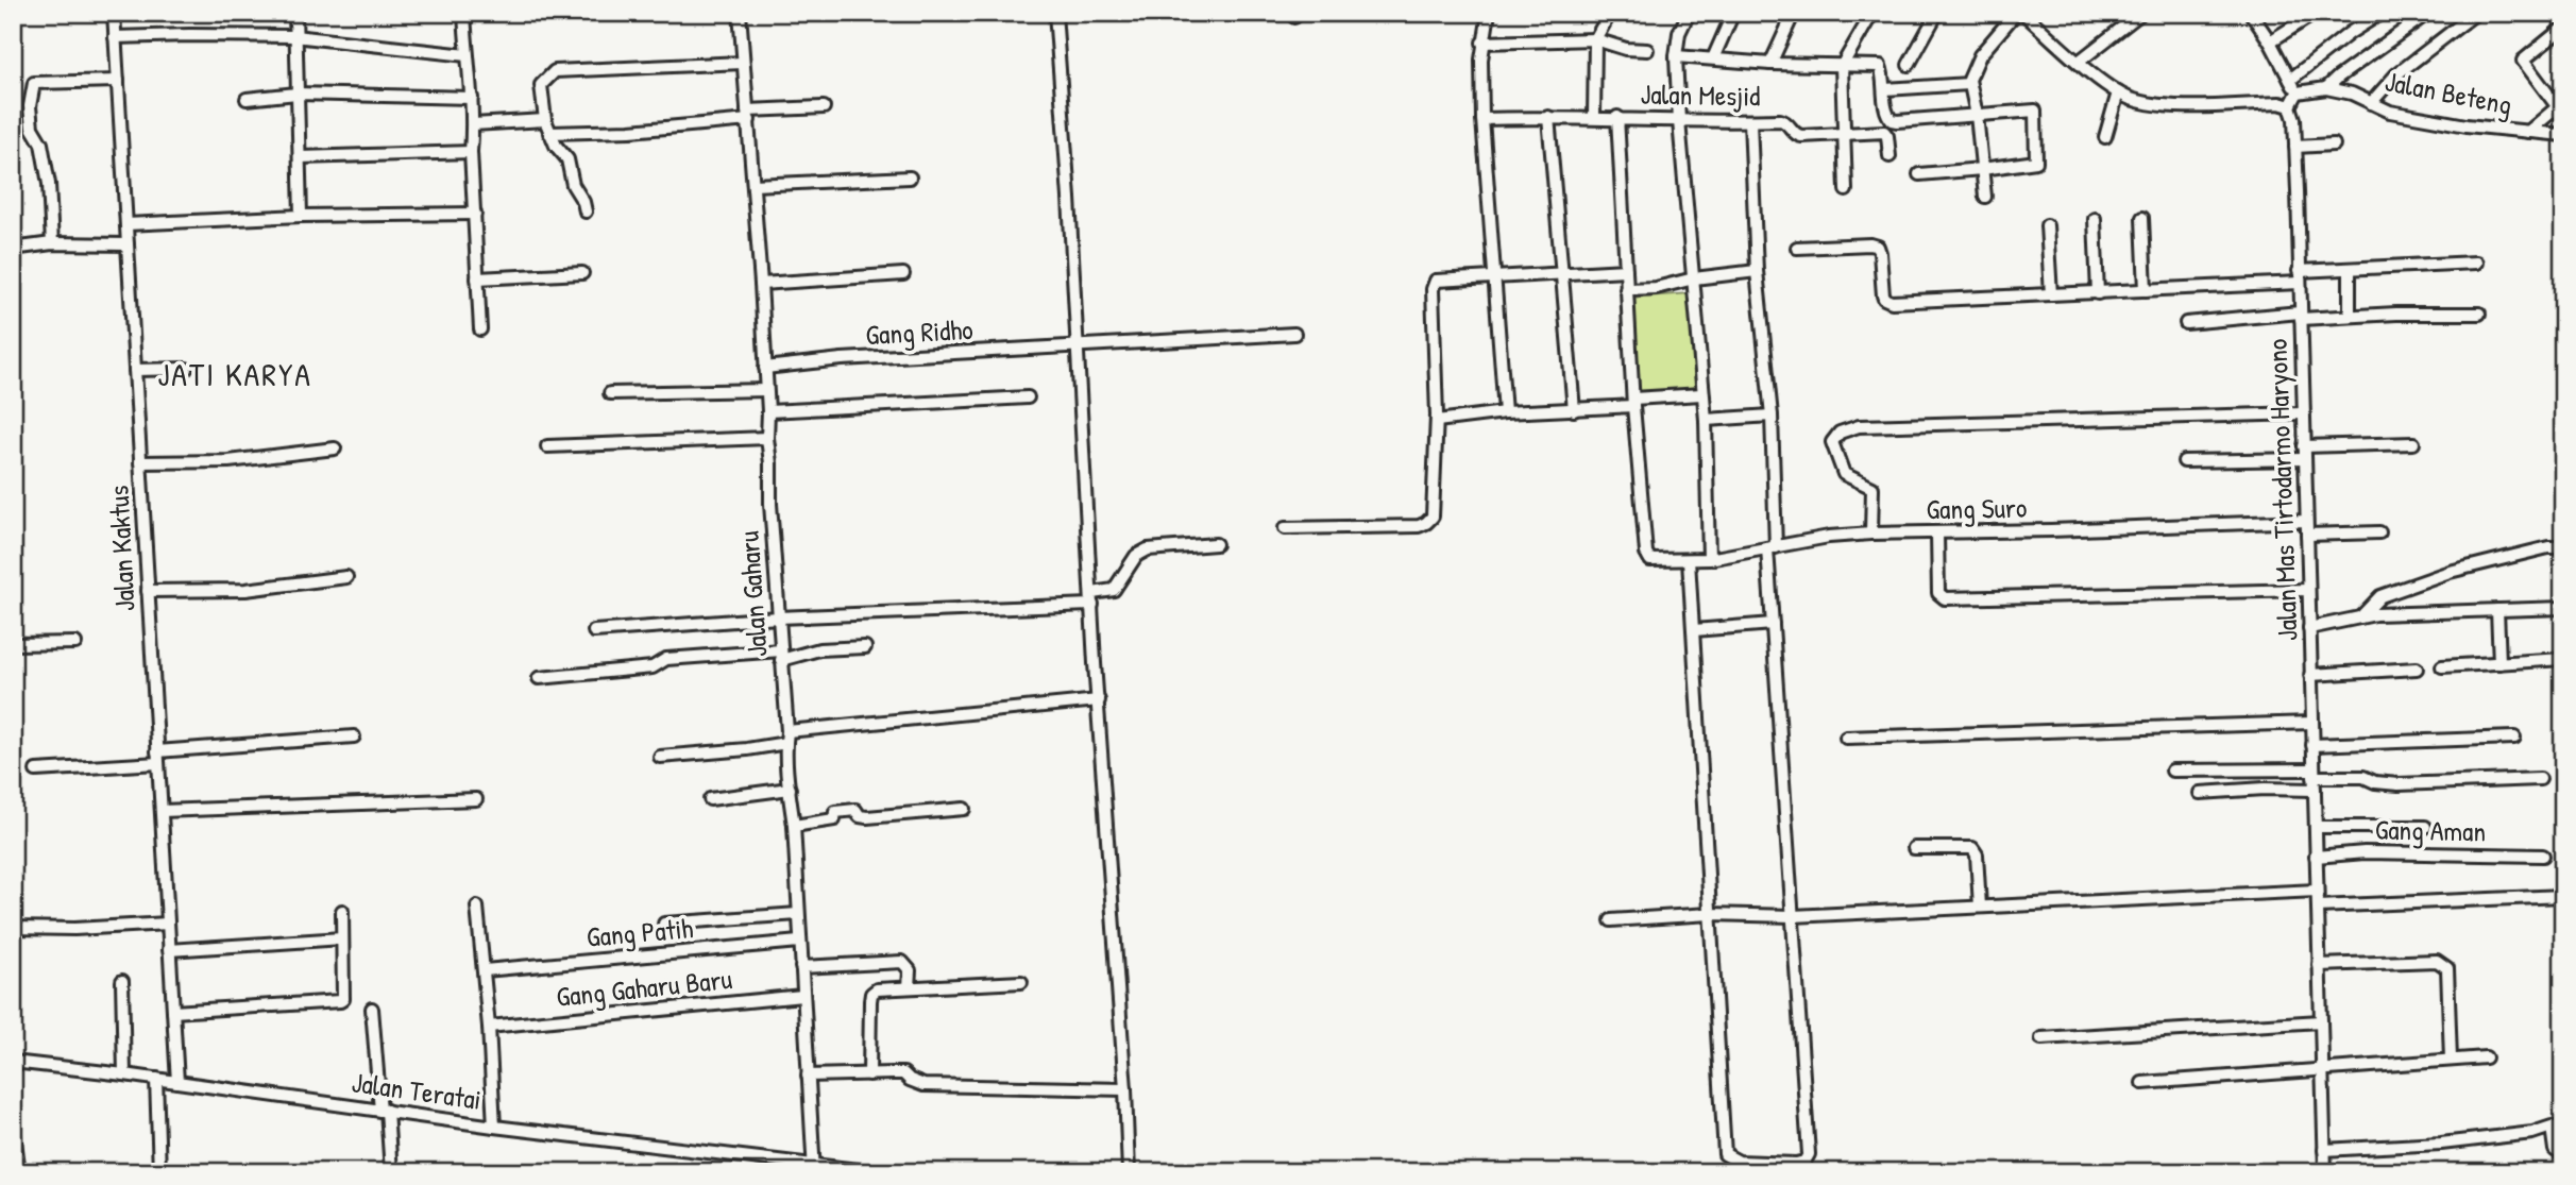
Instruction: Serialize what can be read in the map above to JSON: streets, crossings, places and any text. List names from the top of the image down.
{
  "streets": {
    "street": [
      "Jalan Beteng",
      "Jalan Mesjid",
      "Gang Ridho",
      "Jalan Mas Tirtodarmo Haryono",
      "Gang Suro",
      "Jalan Kaktus",
      "Jalan Gaharu",
      "Gang Aman",
      "Gang Patih",
      "Gang Gaharu Baru",
      "Jalan Teratai"
    ]
  },
  "crossings": [
    ["Gang Ridho", "Jalan Gaharu"],
    ["Jalan Mas Tirtodarmo Haryono", "Gang Suro"],
    ["Jalan Mas Tirtodarmo Haryono", "Gang Aman"],
    ["Jalan Kaktus", "Jalan Teratai"],
    ["Jalan Gaharu", "Gang Patih"],
    ["Jalan Gaharu", "Gang Gaharu Baru"],
    ["Jalan Gaharu", "Jalan Teratai"]
  ],
  "districts": ["JATI KARYA"]
}
